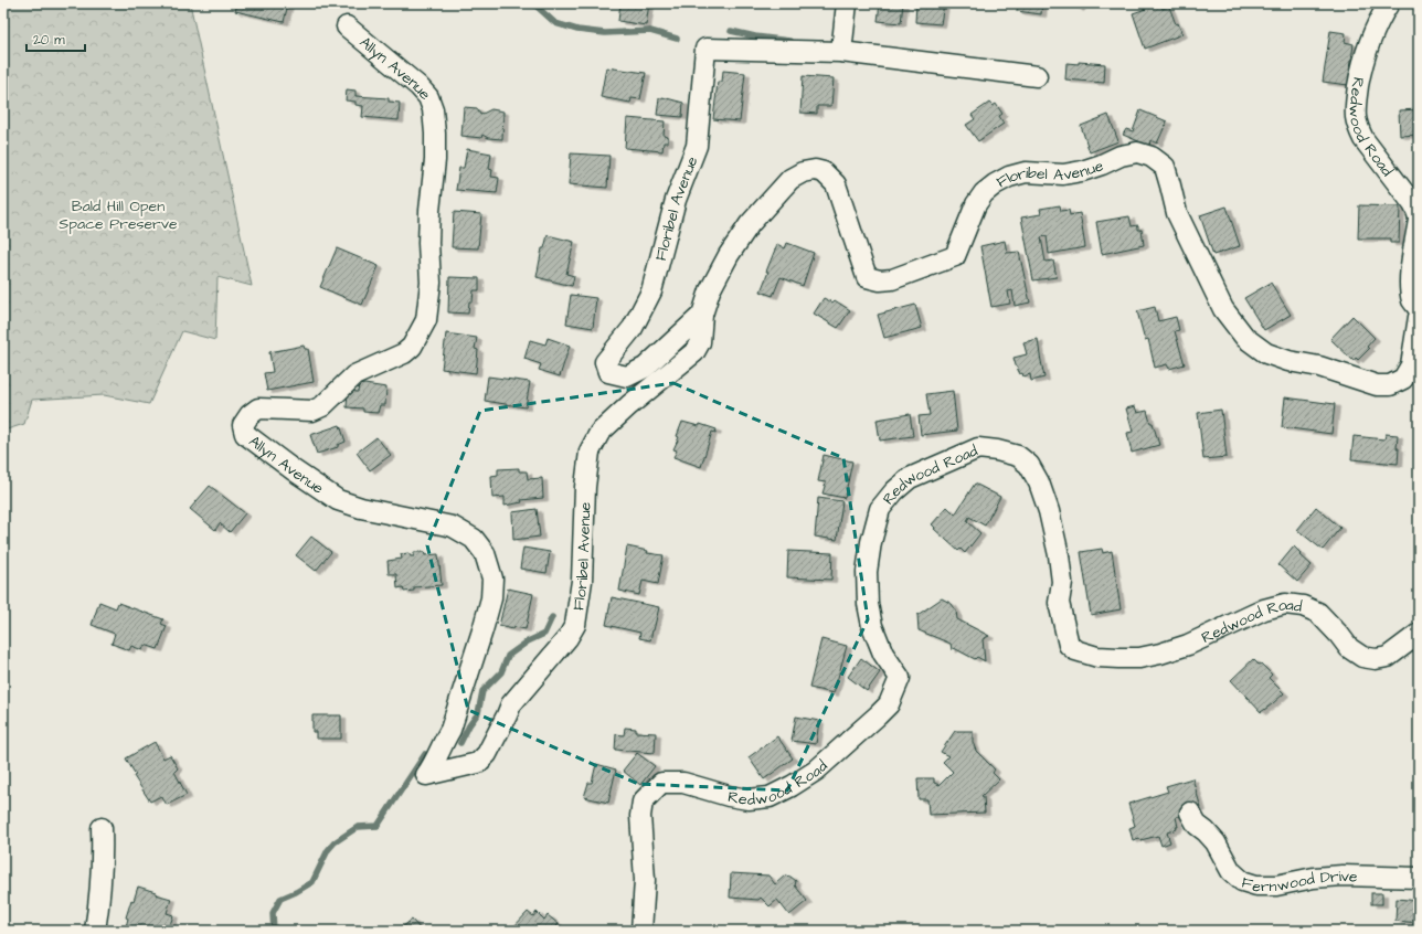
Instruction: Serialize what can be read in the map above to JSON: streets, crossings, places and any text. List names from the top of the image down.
{
  "streets": {
    "street": [
      "Allyn Avenue",
      "Redwood Road",
      "Floribel Avenue",
      "Fernwood Drive"
    ]
  },
  "crossings": [
    ["Allyn Avenue", "Floribel Avenue"]
  ],
  "parks": ["Bald Hill Open Space Preserve"],
  "scale_bar": "20 m"
}
